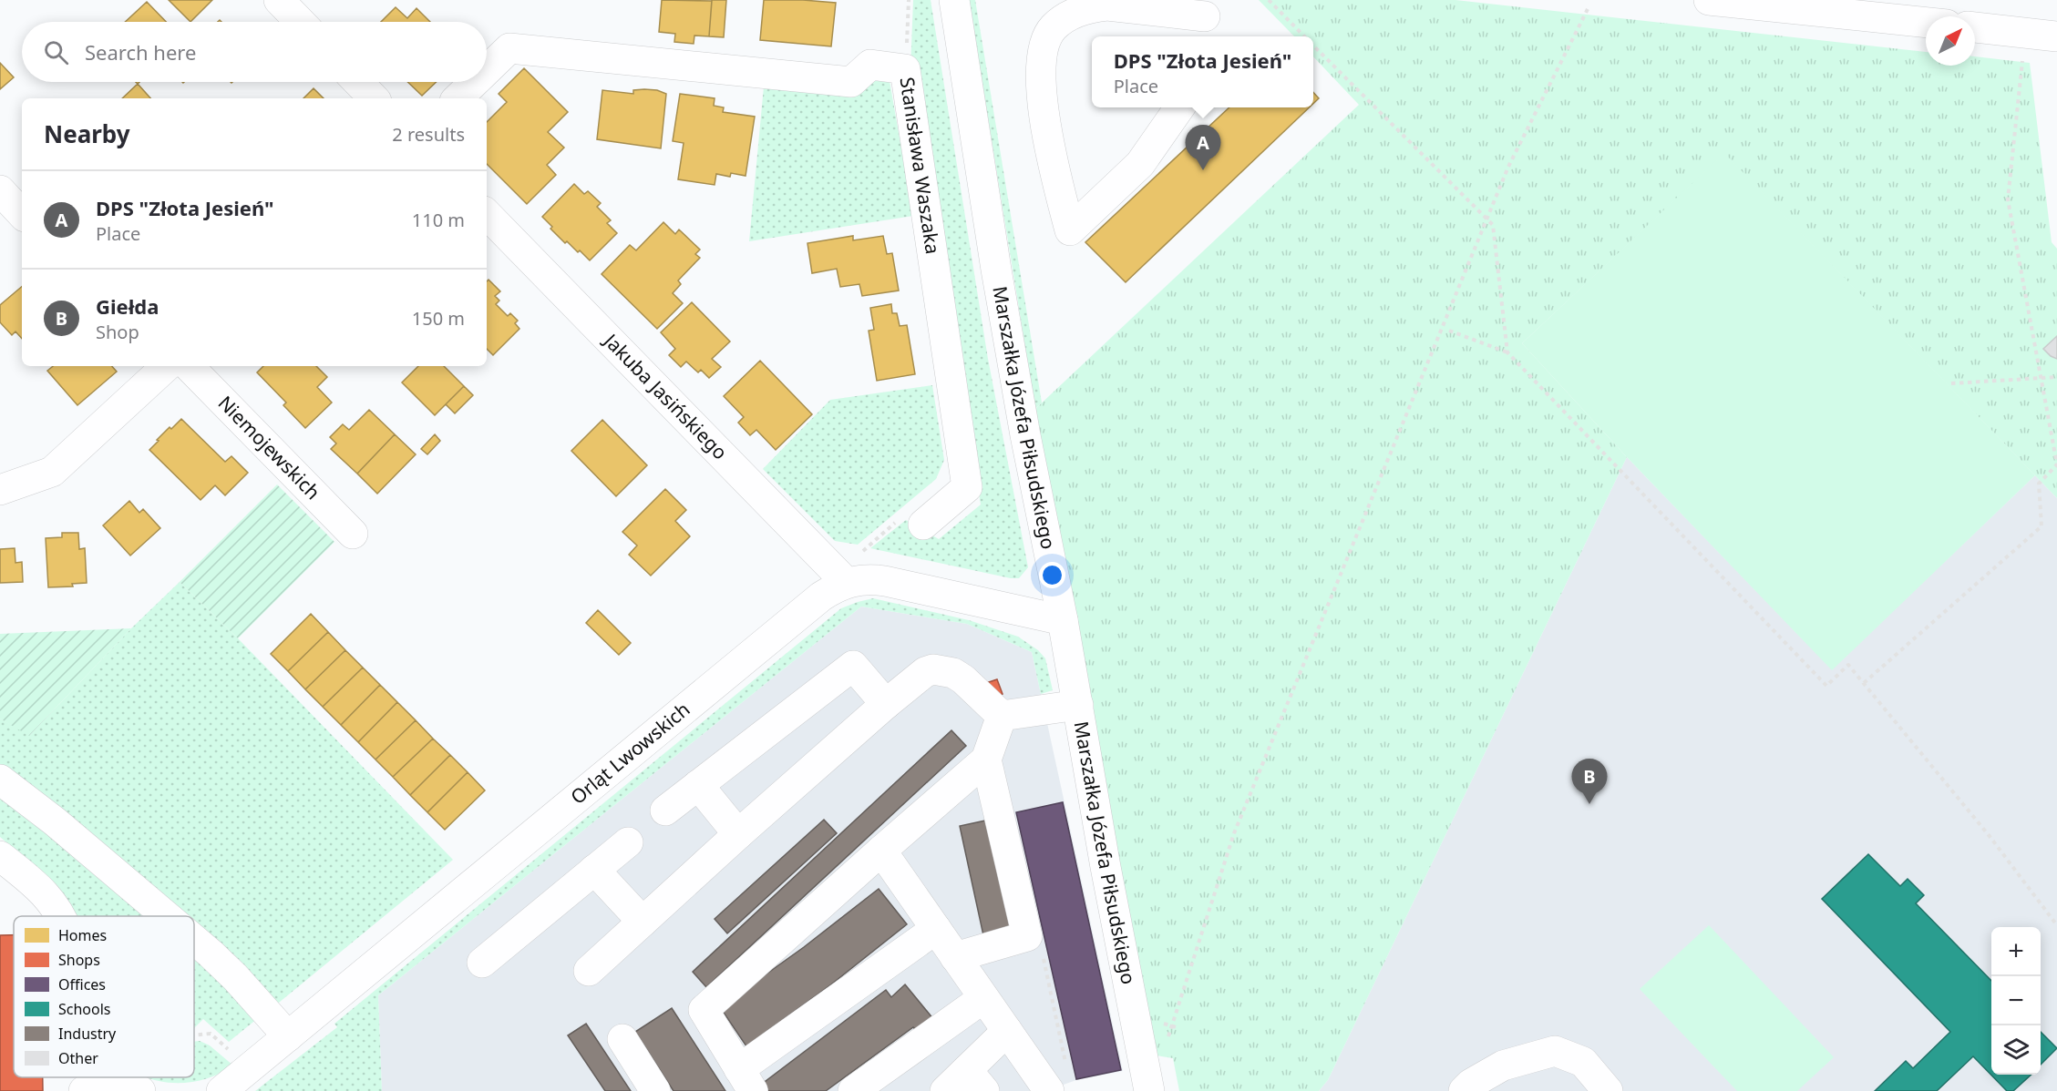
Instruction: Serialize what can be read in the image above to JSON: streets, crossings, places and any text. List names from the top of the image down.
{
  "streets": {
    "street": [
      "Stanisława Waszaka",
      "Jakuba Jasińskiego",
      "Marszałka Józefa Piłsudskiego",
      "Niemojewskich",
      "Orląt Lwowskich"
    ]
  },
  "crossings": [
    ["Jakuba Jasińskiego", "Orląt Lwowskich"],
    ["Marszałka Józefa Piłsudskiego", "Orląt Lwowskich"]
  ],
  "legend": [
    "Homes",
    "Shops",
    "Offices",
    "Schools",
    "Industry",
    "Other"
  ],
  "north": "top right",
  "page": {
    "search": "Search here",
    "popup": ["DPS \"Złota Jesień\"", "Place"],
    "heading": ["Nearby", "2 results"],
    "pins": ["A", "B"],
    "list": [
      {
        "mark": "A",
        "name": "DPS \"Złota Jesień\"",
        "note": "Place",
        "value": "110 m"
      },
      {
        "mark": "B",
        "name": "Giełda",
        "note": "Shop",
        "value": "150 m"
      }
    ],
    "map_buttons": ["+", "−"]
  }
}
